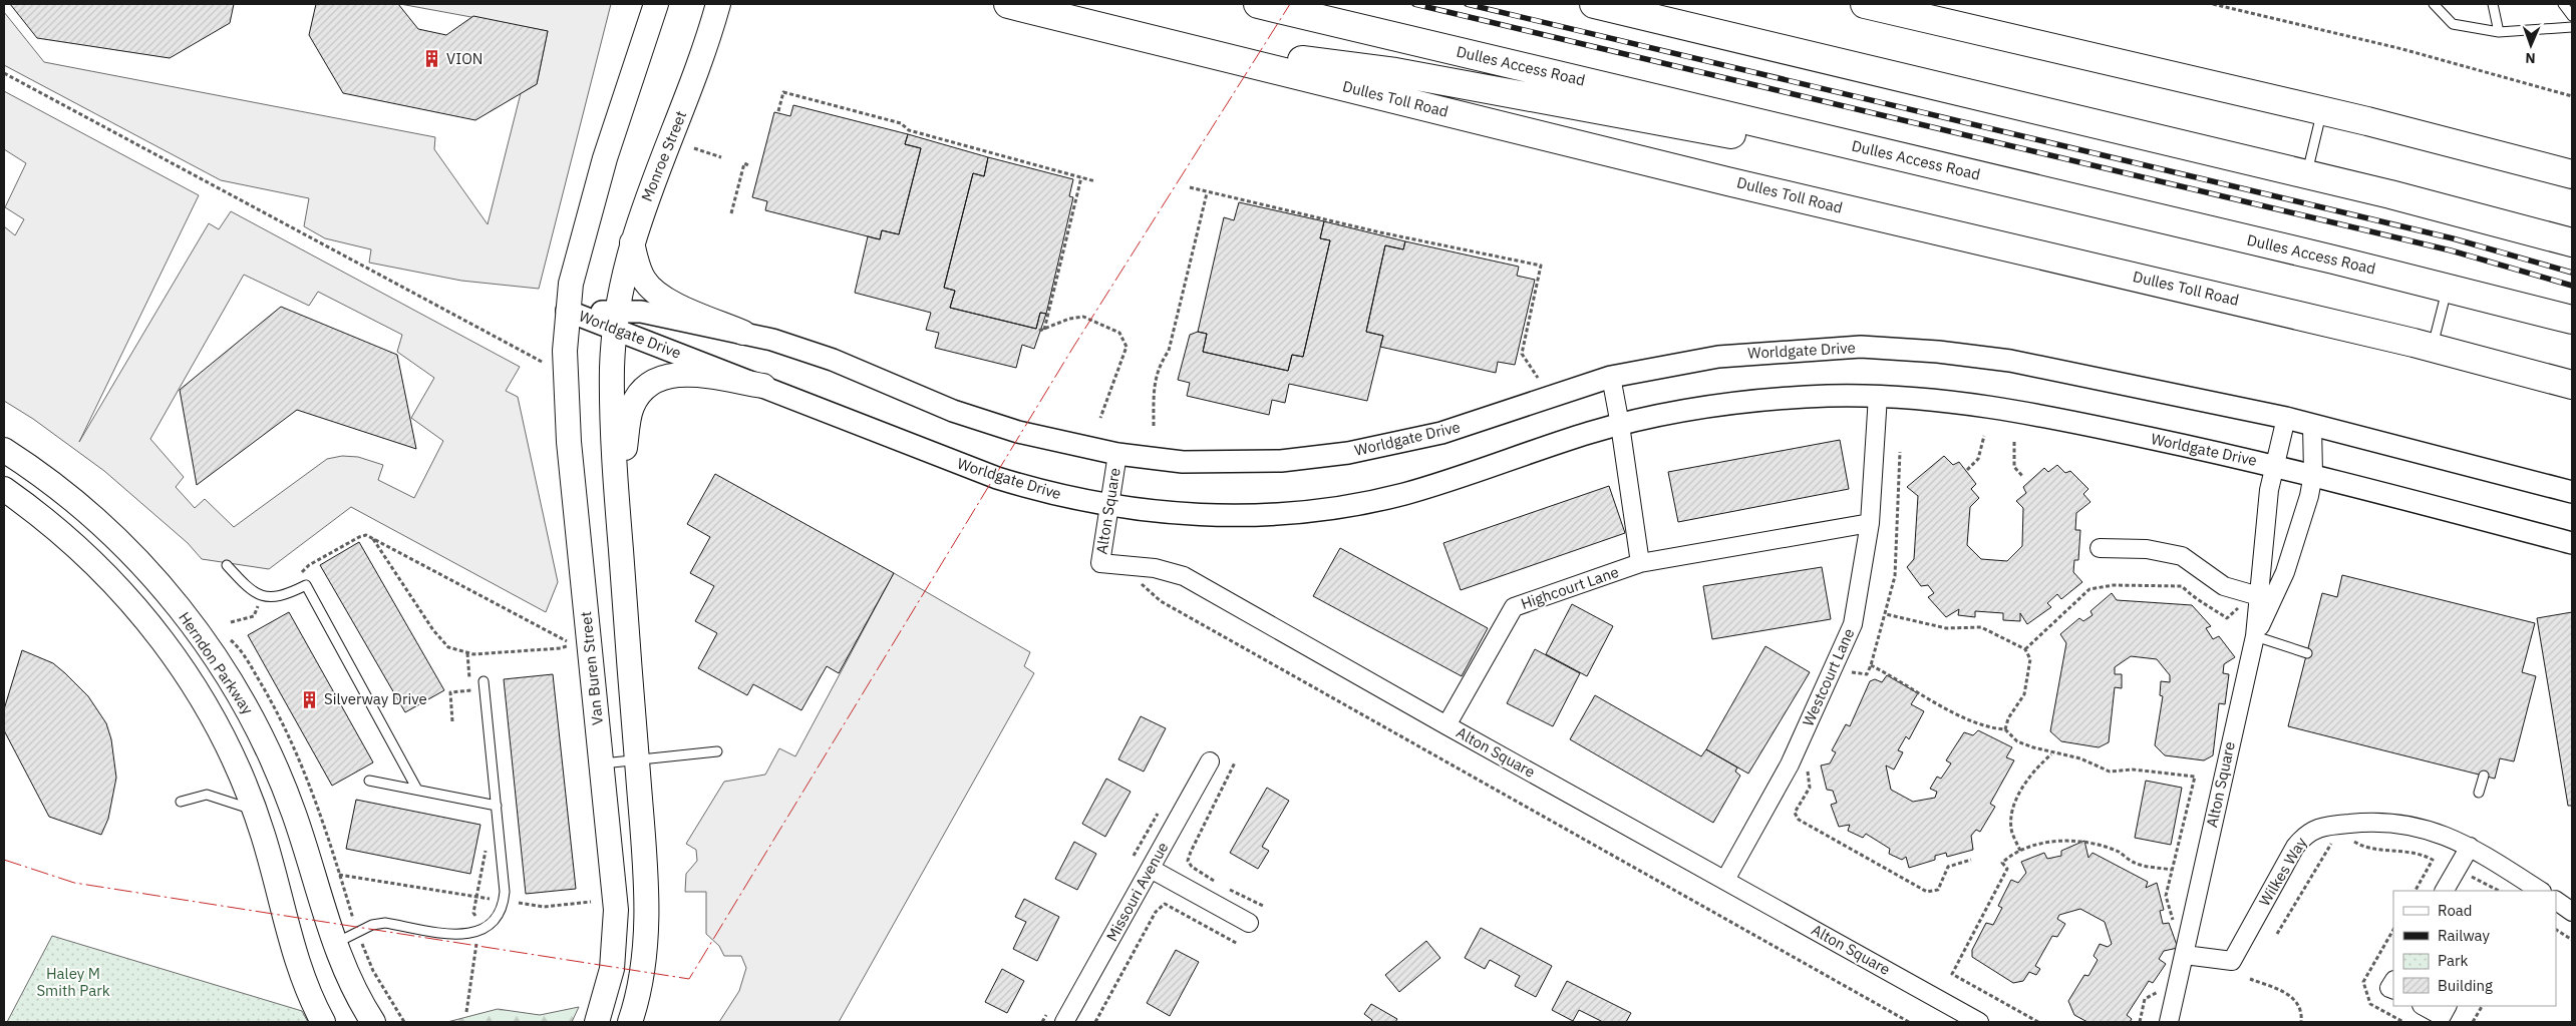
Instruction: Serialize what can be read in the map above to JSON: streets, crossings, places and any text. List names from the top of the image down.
{
  "streets": {
    "highway": ["Dulles Access Road", "Dulles Toll Road"],
    "main road": ["Monroe Street", "Herndon Parkway", "Van Buren Street"],
    "street": [
      "Worldgate Drive",
      "Alton Square",
      "Highcourt Lane",
      "Westcourt Lane",
      "Wilkes Way",
      "Missouri Avenue"
    ]
  },
  "crossings": [
    ["Monroe Street", "Worldgate Drive"],
    ["Worldgate Drive", "Alton Square"],
    ["Worldgate Drive", "Van Buren Street"],
    ["Worldgate Drive", "Westcourt Lane"],
    ["Alton Square", "Highcourt Lane"],
    ["Alton Square", "Westcourt Lane"],
    ["Alton Square", "Wilkes Way"],
    ["Highcourt Lane", "Westcourt Lane"]
  ],
  "parks": ["Haley M Smith Park"],
  "places": {
    "building": ["VION", "Silverway Drive"]
  },
  "legend": [
    "Road",
    "Railway",
    "Park",
    "Building"
  ],
  "north": "bottom"
}
